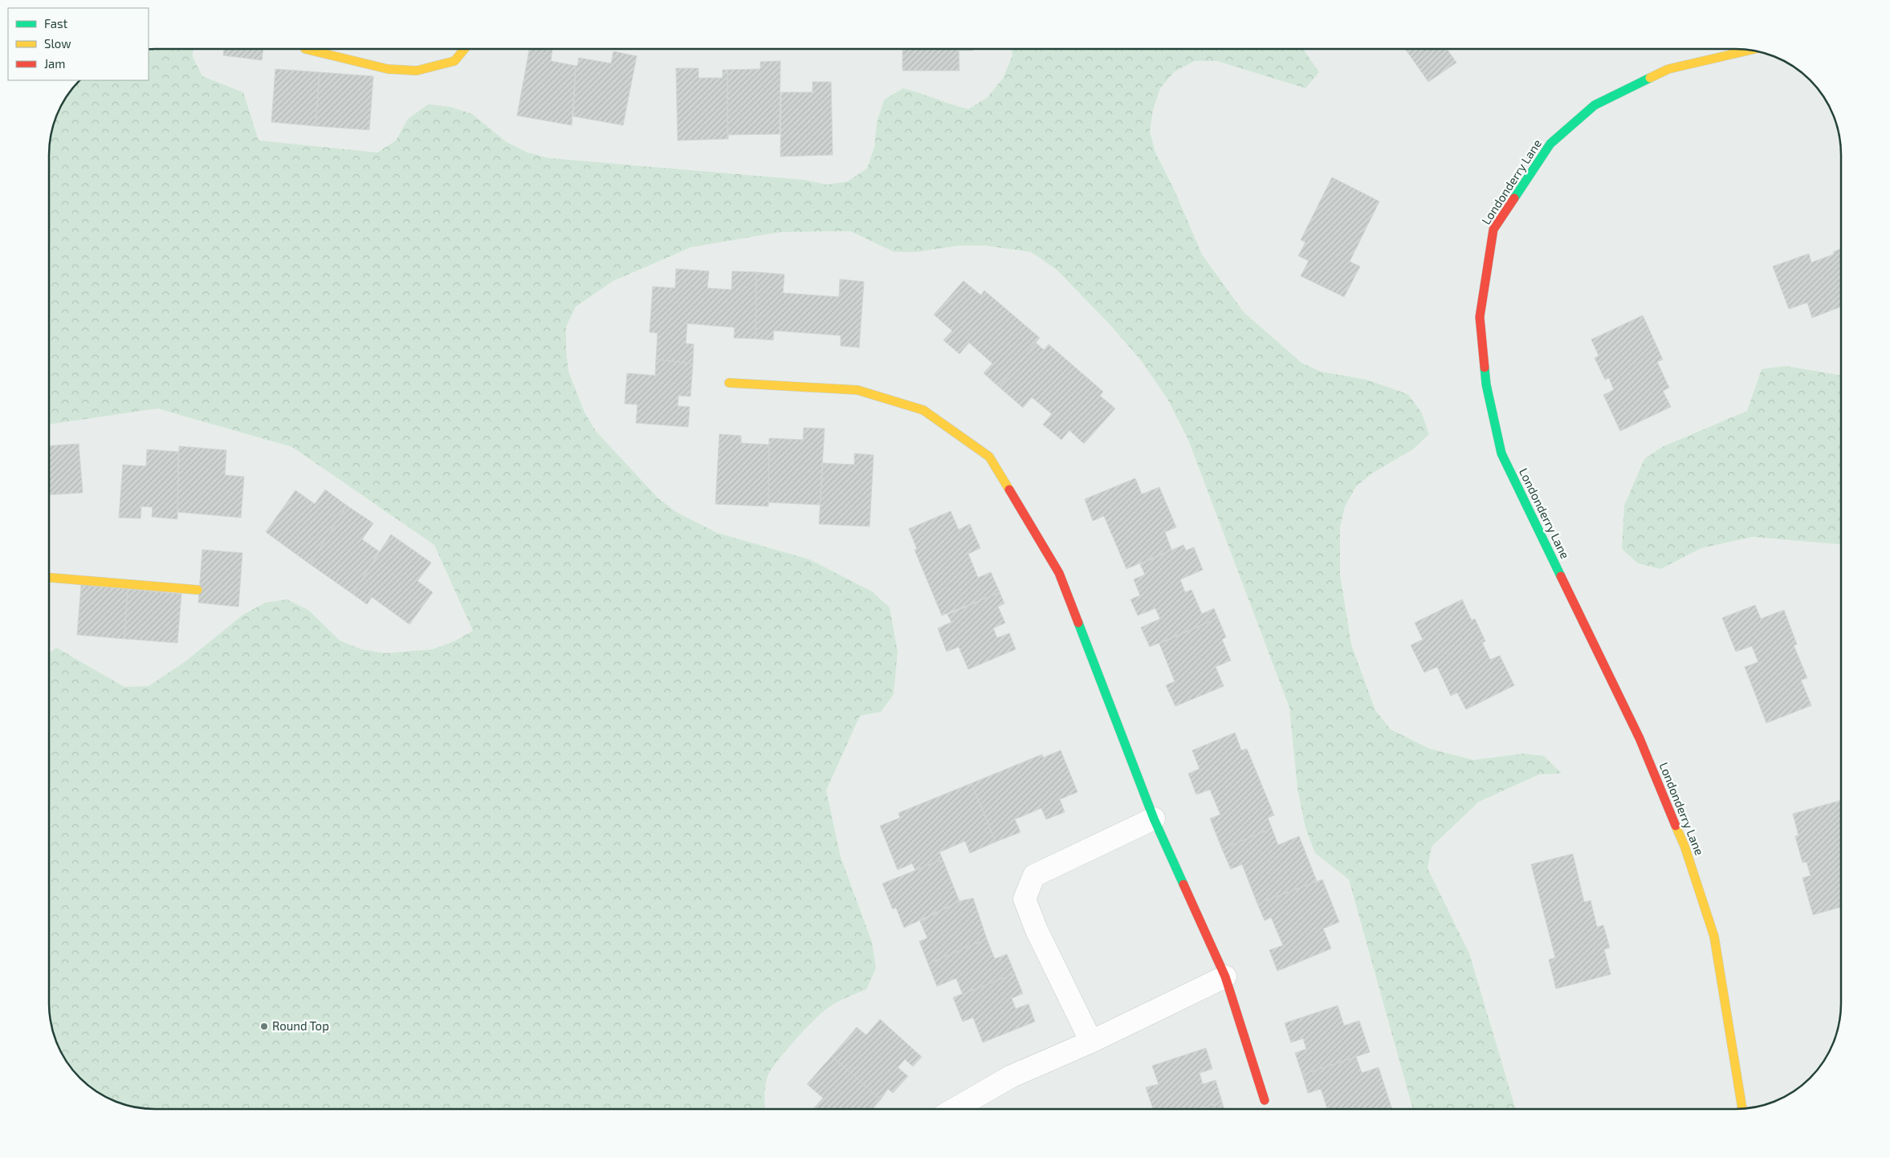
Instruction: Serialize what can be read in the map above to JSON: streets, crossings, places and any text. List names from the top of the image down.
{
  "streets": {
    "street": ["Londonderry Lane"]
  },
  "places": ["Round Top"],
  "legend": ["Fast", "Slow", "Jam"]
}
